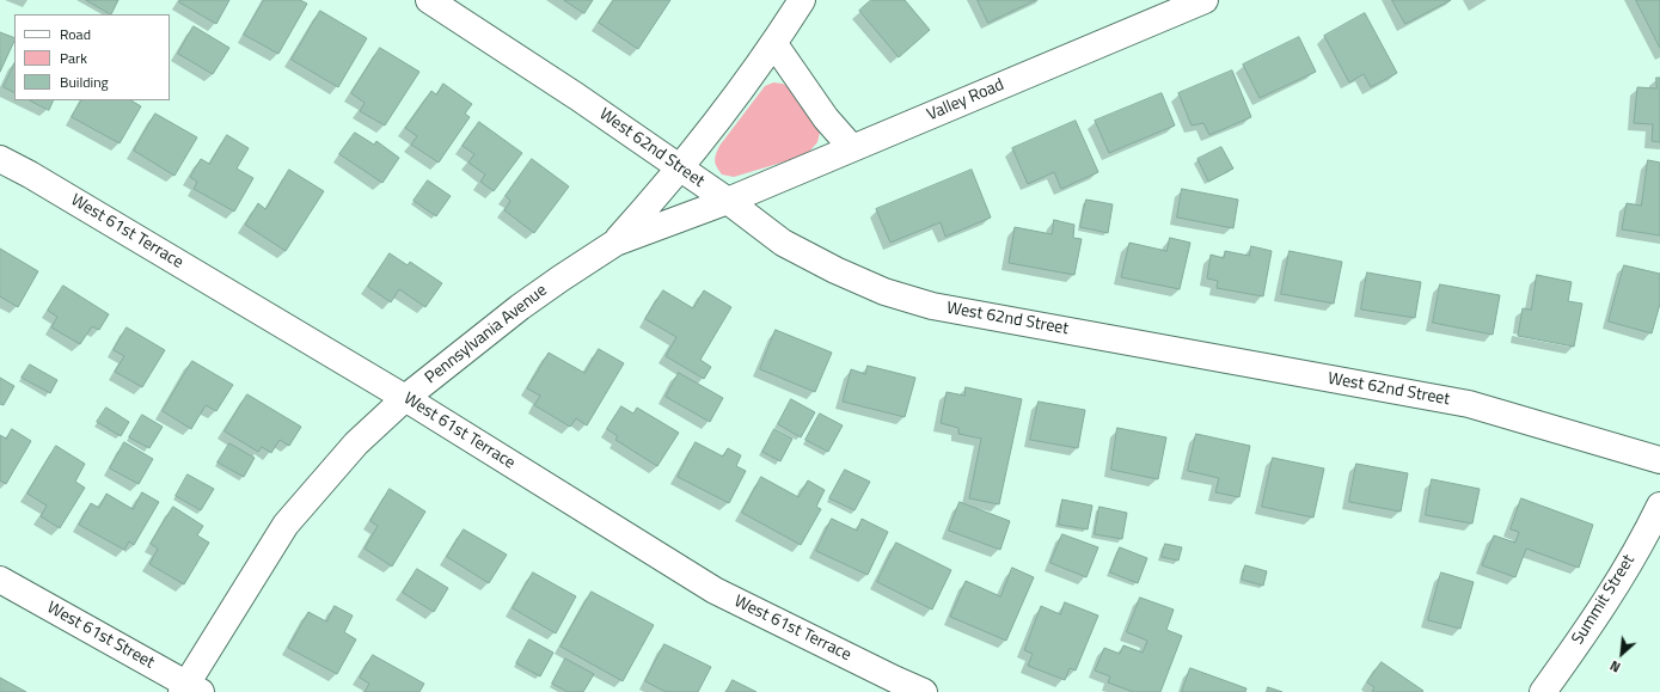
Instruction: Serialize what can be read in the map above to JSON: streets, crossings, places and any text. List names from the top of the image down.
{
  "streets": {
    "street": [
      "Valley Road",
      "West 62nd Street",
      "West 61st Terrace",
      "Pennsylvania Avenue",
      "Summit Street",
      "West 61st Street"
    ]
  },
  "crossings": [
    ["Valley Road", "West 62nd Street"],
    ["Valley Road", "Pennsylvania Avenue"],
    ["West 62nd Street", "Pennsylvania Avenue"],
    ["West 61st Terrace", "Pennsylvania Avenue"],
    ["Pennsylvania Avenue", "West 61st Street"]
  ],
  "legend": ["Road", "Park", "Building"],
  "north": "bottom left"
}
